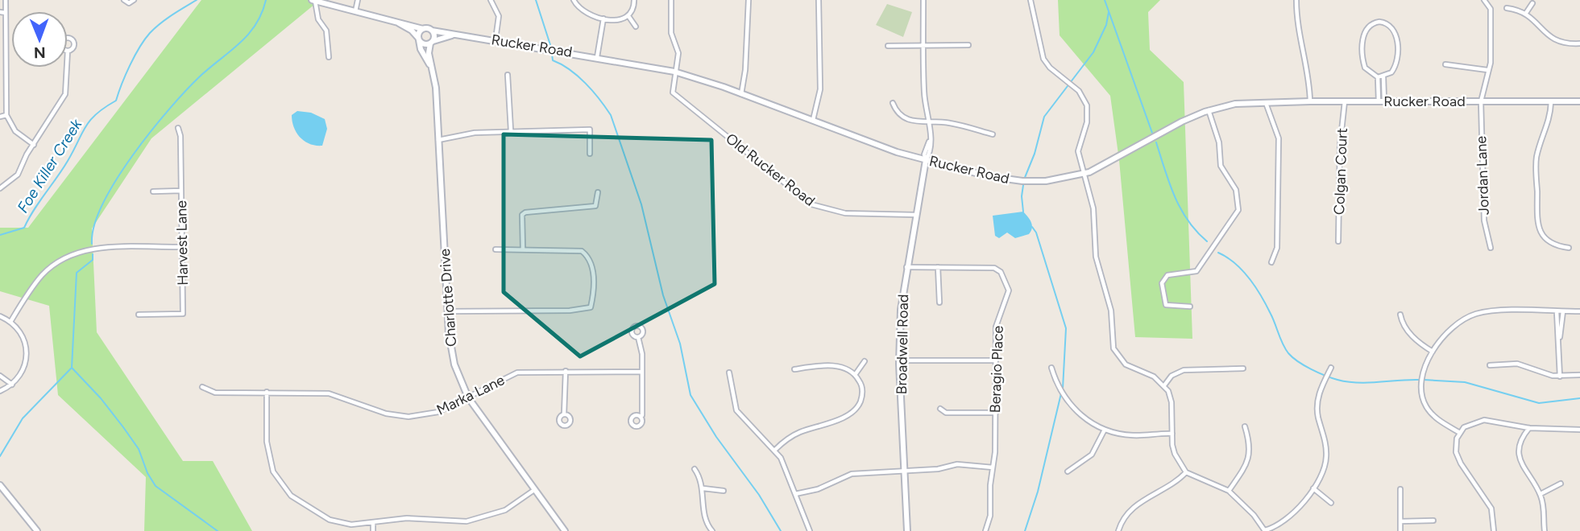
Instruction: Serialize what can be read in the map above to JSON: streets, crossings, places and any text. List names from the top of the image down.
{
  "streets": {
    "main road": ["Rucker Road", "Charlotte Drive", "Broadwell Road"],
    "street": [
      "Old Rucker Road",
      "Colgan Court",
      "Jordan Lane",
      "Harvest Lane",
      "Beragio Place",
      "Marka Lane"
    ]
  },
  "crossings": [
    ["Rucker Road", "Old Rucker Road"],
    ["Rucker Road", "Colgan Court"],
    ["Rucker Road", "Jordan Lane"],
    ["Rucker Road", "Charlotte Drive"],
    ["Rucker Road", "Broadwell Road"],
    ["Old Rucker Road", "Broadwell Road"],
    ["Charlotte Drive", "Marka Lane"],
    ["Broadwell Road", "Beragio Place"]
  ],
  "water": ["Foe Killer Creek"],
  "north": "bottom"
}
